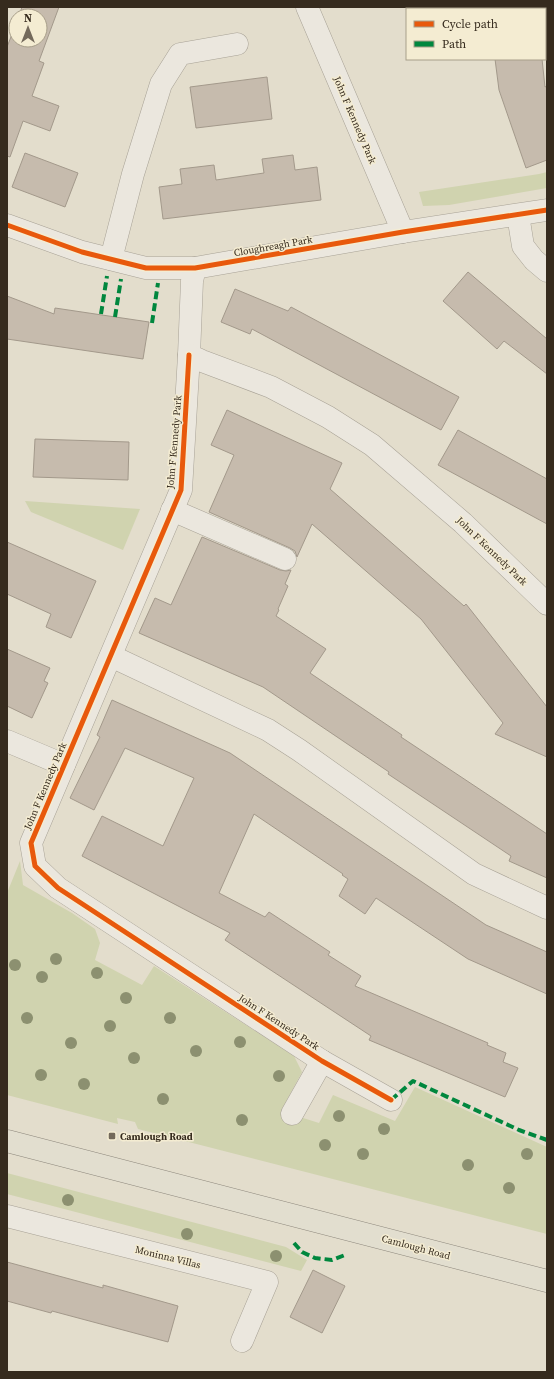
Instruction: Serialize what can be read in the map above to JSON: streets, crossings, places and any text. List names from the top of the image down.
{
  "streets": {
    "main road": ["Camlough Road"],
    "street": ["John F Kennedy Park", "Cloughreagh Park", "Moninna Villas"]
  },
  "crossings": [
    ["John F Kennedy Park", "Cloughreagh Park"]
  ],
  "places": {
    "transit": ["Camlough Road"]
  },
  "legend": ["Cycle path", "Path"],
  "north": "top"
}
